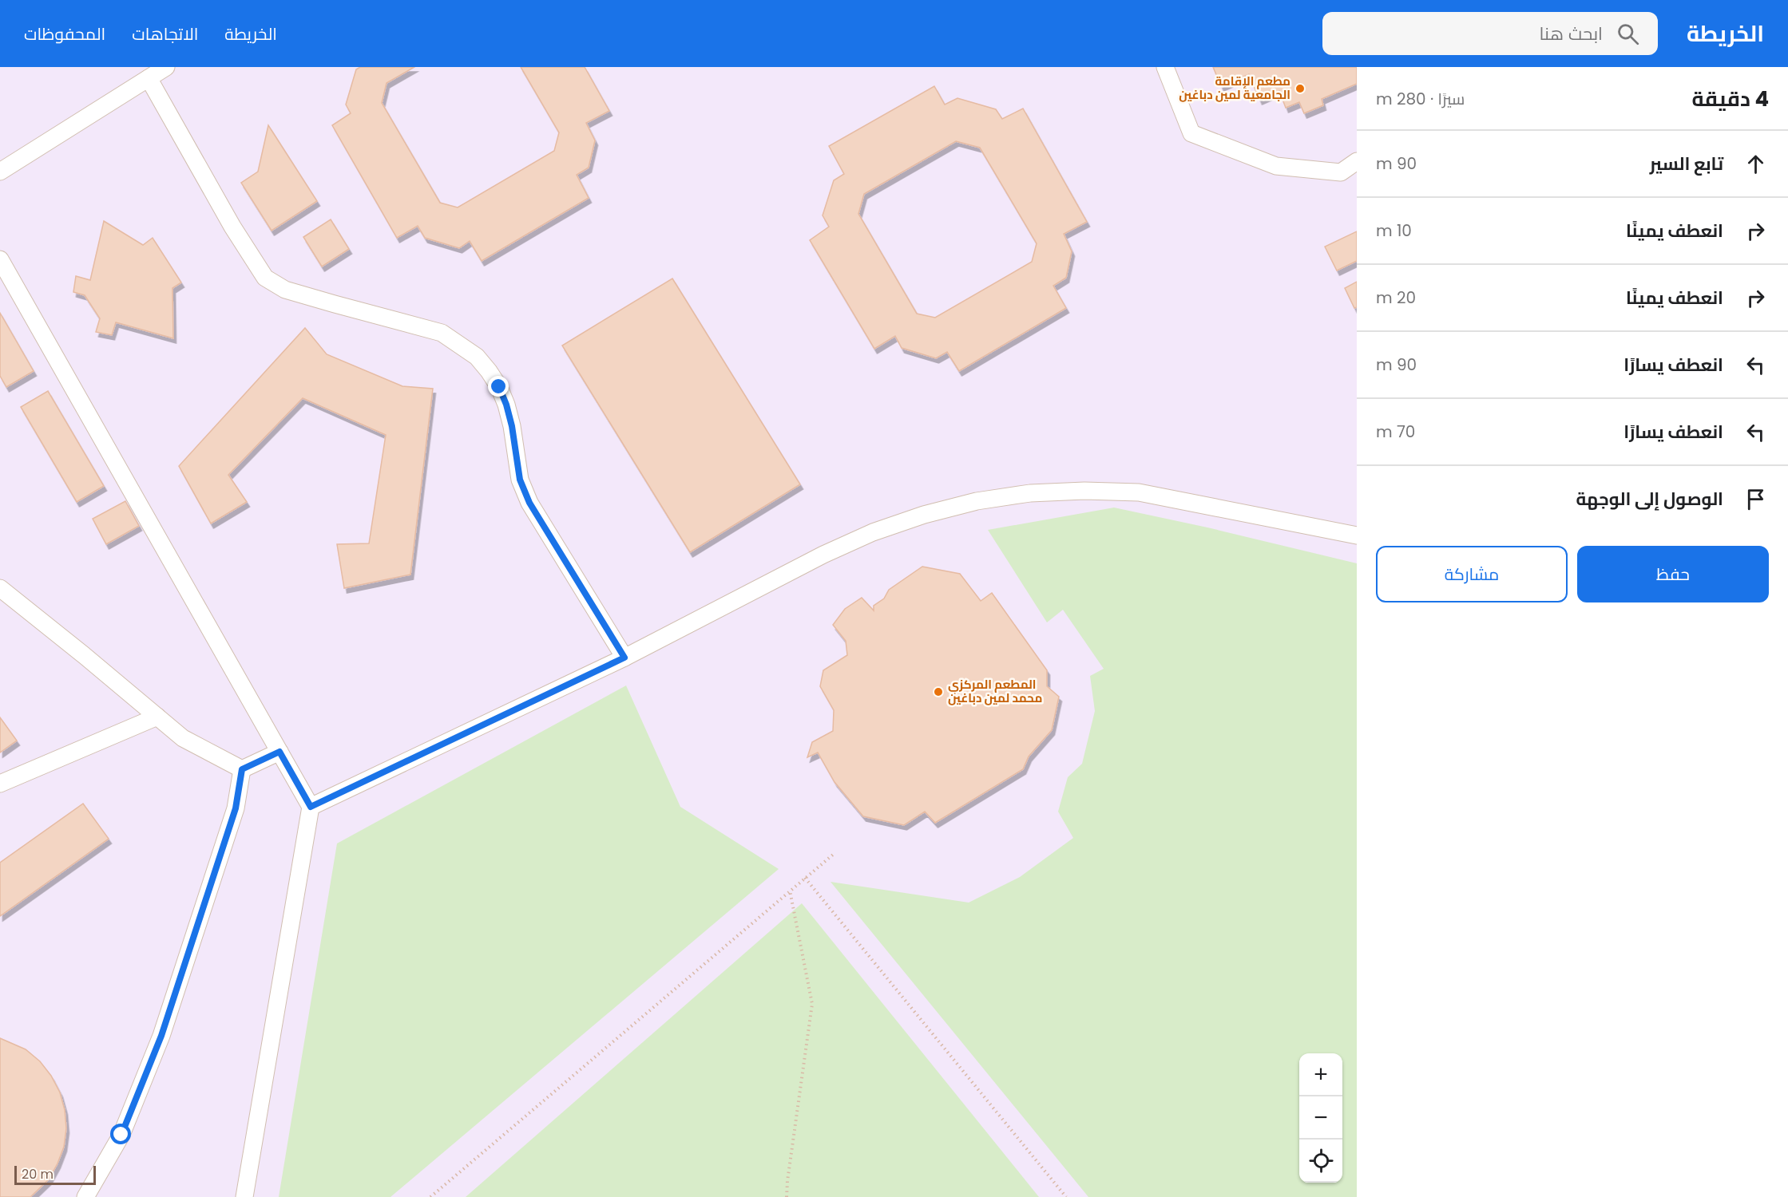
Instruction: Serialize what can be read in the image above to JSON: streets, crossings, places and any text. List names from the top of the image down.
{
  "places": ["مطعم الإقامة الجامعية لمين دباغين", "المطعم المركزي محمد لمين دباغين"],
  "scale_bar": "20 m",
  "page": {
    "header": "الخريطة",
    "search": "ابحث هنا",
    "nav": ["الخريطة", "الاتجاهات", "المحفوظات"],
    "heading": ["4 دقيقة", "سيرًا · 280 m"],
    "list": [
      ["تابع السير", "90 m"],
      ["انعطف يمينًا", "10 m"],
      ["انعطف يمينًا", "20 m"],
      ["انعطف يسارًا", "90 m"],
      ["انعطف يسارًا", "70 m"],
      "الوصول إلى الوجهة"
    ],
    "buttons": ["حفظ", "مشاركة"],
    "map_buttons": ["+", "−"],
    "scale": "20 m"
  }
}
